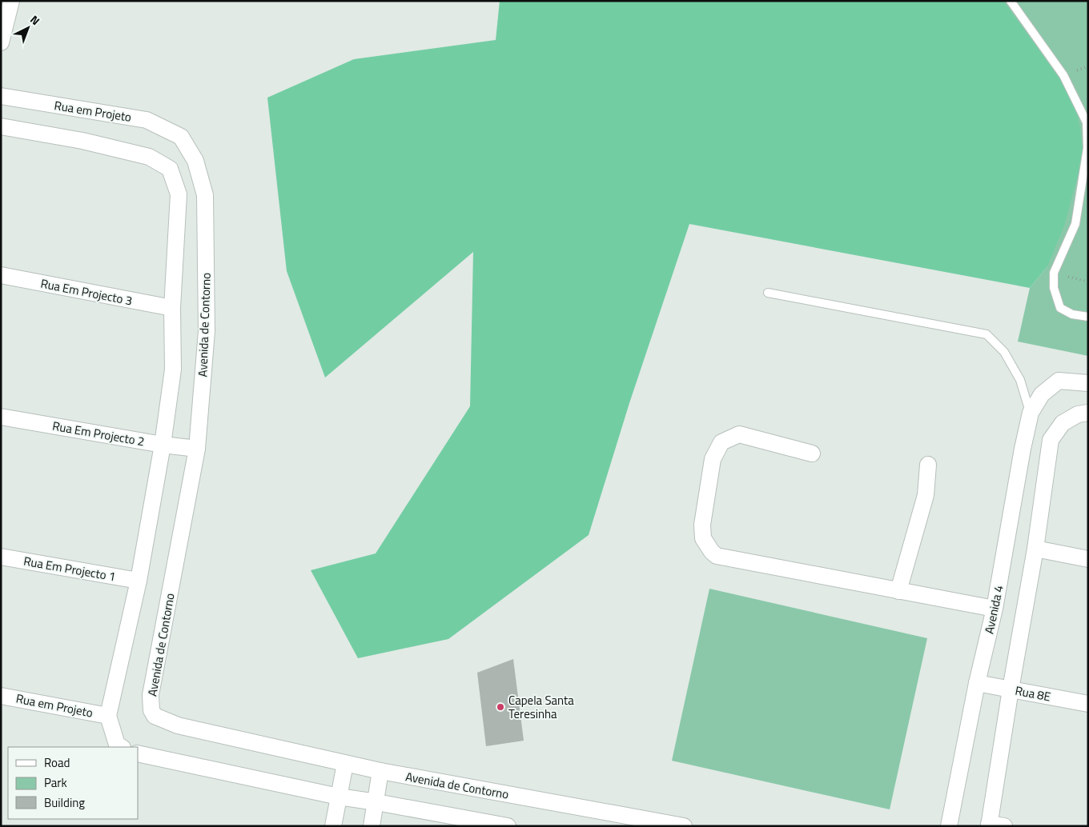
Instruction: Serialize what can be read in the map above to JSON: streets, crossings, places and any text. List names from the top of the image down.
{
  "streets": {
    "street": [
      "Rua em Projeto",
      "Rua Em Projecto 3",
      "Avenida de Contorno",
      "Rua Em Projecto 2",
      "Rua Em Projecto 1",
      "Avenida 4",
      "Rua 8E"
    ]
  },
  "crossings": [
    ["Rua em Projeto", "Avenida de Contorno"],
    ["Avenida de Contorno", "Rua Em Projecto 2"],
    ["Avenida 4", "Rua 8E"]
  ],
  "places": ["Capela Santa Teresinha"],
  "legend": ["Road", "Park", "Building"],
  "north": "top right"
}
